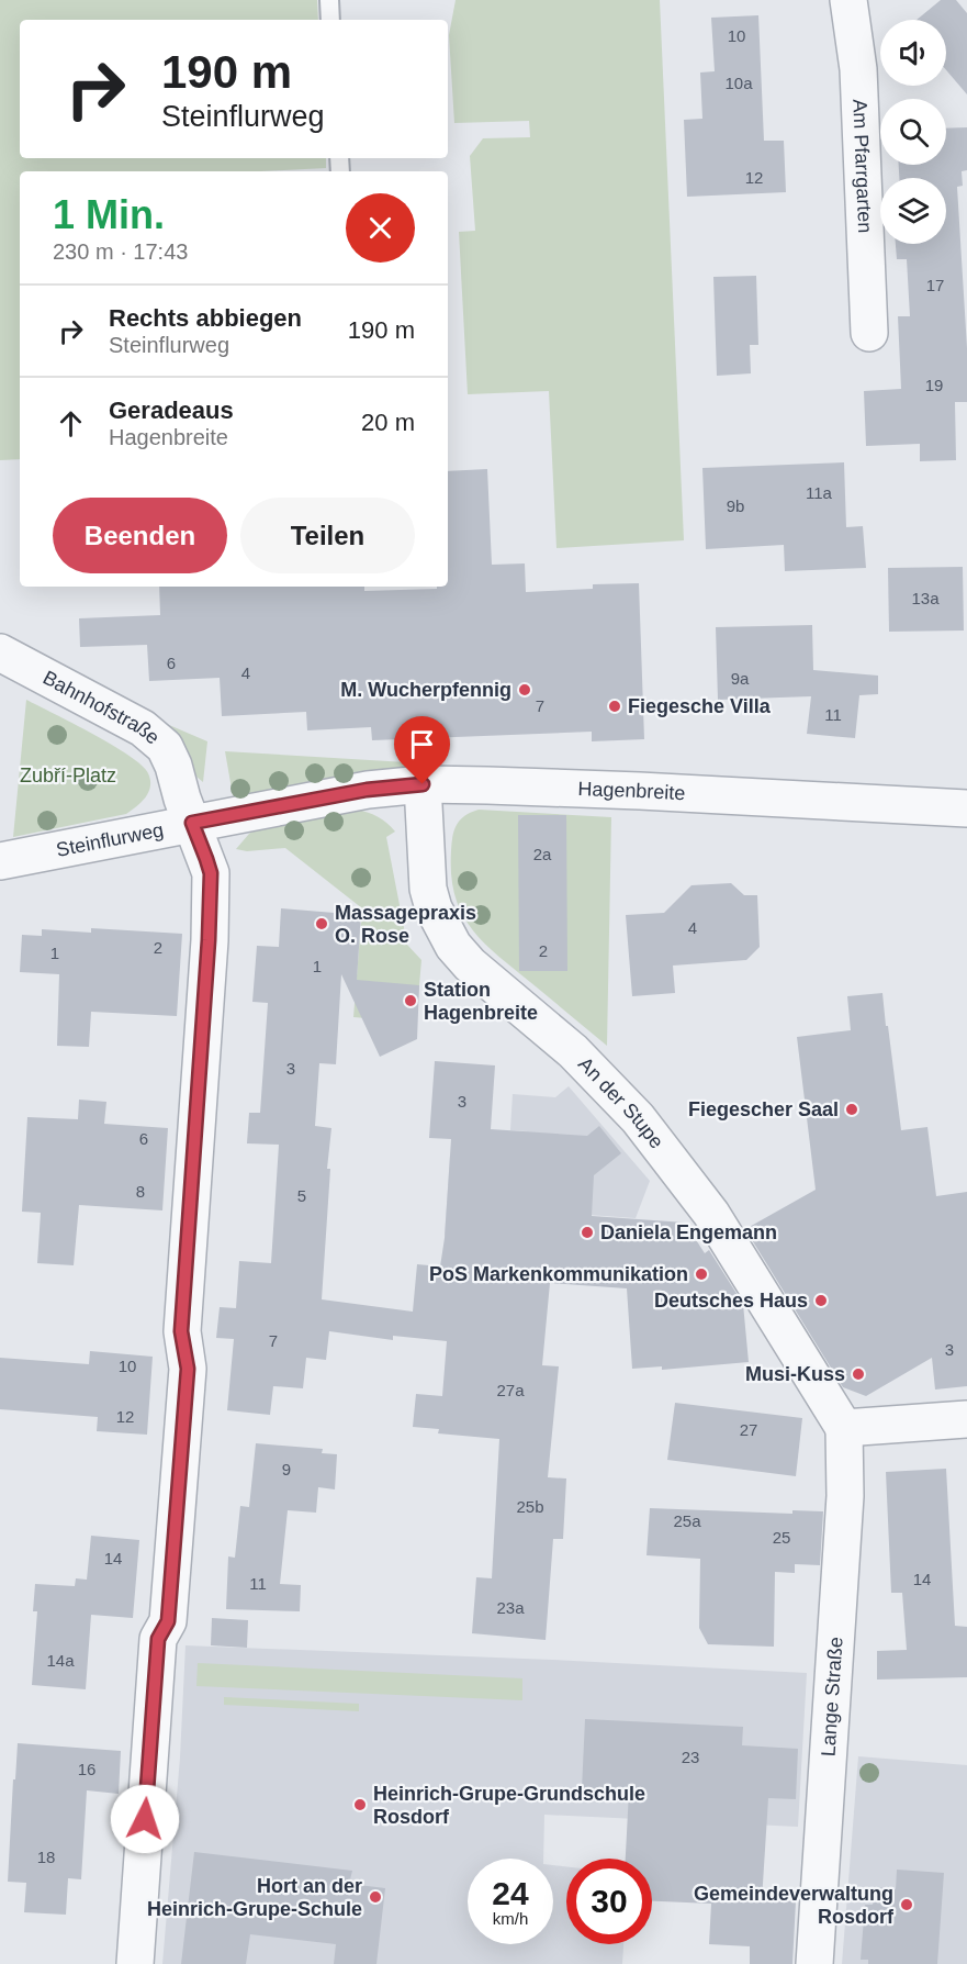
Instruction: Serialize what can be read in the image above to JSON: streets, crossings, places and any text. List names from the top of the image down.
{
  "streets": {
    "street": [
      "Am Pfarrgarten",
      "Bahnhofstraße",
      "Hagenbreite",
      "Steinflurweg",
      "An der Stupe",
      "Lange Straße"
    ]
  },
  "crossings": [
    ["Bahnhofstraße", "Steinflurweg"],
    ["Hagenbreite", "Steinflurweg"],
    ["Hagenbreite", "An der Stupe"],
    ["An der Stupe", "Lange Straße"]
  ],
  "parks": ["Zubří-Platz"],
  "places": [
    "M. Wucherpfennig",
    "Fiegesche Villa",
    "Massagepraxis O. Rose",
    "Station Hagenbreite",
    "Fiegescher Saal",
    "Daniela Engemann",
    "PoS Markenkommunikation",
    "Deutsches Haus",
    "Musi-Kuss",
    "Heinrich-Grupe-Grundschule Rosdorf",
    "Hort an der Heinrich-Grupe-Schule",
    "Gemeindeverwaltung Rosdorf"
  ],
  "house_numbers": [
    "10",
    "10a",
    "12",
    "17",
    "19",
    "11a",
    "9b",
    "13a",
    "6",
    "4",
    "9a",
    "7",
    "11",
    "2a",
    "4",
    "2",
    "2",
    "1",
    "1",
    "3",
    "3",
    "6",
    "8",
    "5",
    "7",
    "3",
    "10",
    "27a",
    "12",
    "27",
    "9",
    "25b",
    "25a",
    "25",
    "14",
    "14",
    "11",
    "23a",
    "14a",
    "23",
    "16",
    "18"
  ],
  "page": {
    "turn": ["190 m", "Steinflurweg"],
    "heading": ["1 Min.", "230 m · 17:43"],
    "list": [
      {
        "name": "Rechts abbiegen",
        "note": "Steinflurweg",
        "value": "190 m"
      },
      {
        "name": "Geradeaus",
        "note": "Hagenbreite",
        "value": "20 m"
      }
    ],
    "buttons": ["Beenden", "Teilen"],
    "speed": "24 km/h",
    "limit": "30"
  }
}
